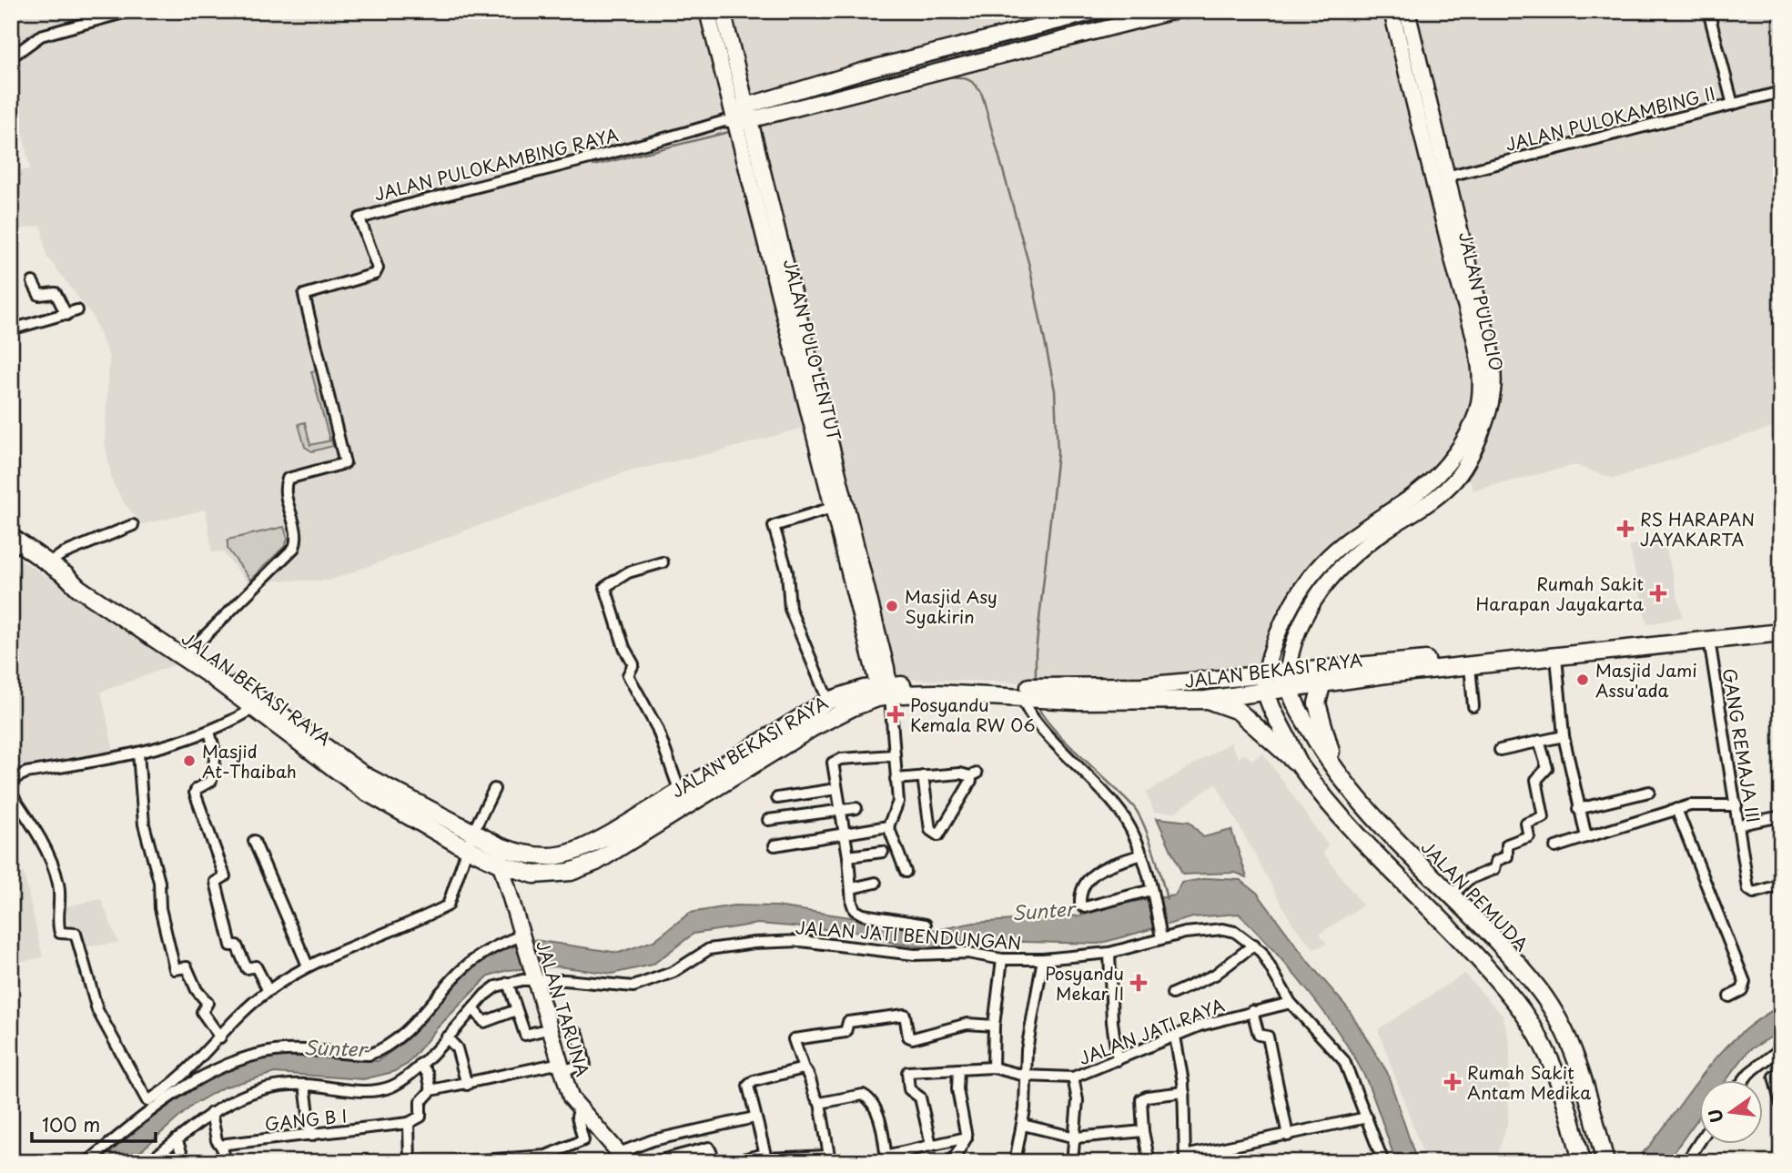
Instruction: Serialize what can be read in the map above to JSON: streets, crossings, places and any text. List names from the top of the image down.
{
  "streets": {
    "main road": ["JALAN BEKASI RAYA", "JALAN PEMUDA"],
    "street": [
      "JALAN PULOKAMBING II",
      "JALAN PULOKAMBING RAYA",
      "JALAN PULOLIO",
      "JALAN PULO LENTUT",
      "GANG REMAJA III",
      "JALAN JATI BENDUNGAN",
      "JALAN TARUNA",
      "JALAN JATI RAYA",
      "GANG B I"
    ]
  },
  "crossings": [
    ["JALAN PULOKAMBING II", "JALAN PULOLIO"],
    ["JALAN PULOKAMBING RAYA", "JALAN PULO LENTUT"],
    ["JALAN PULOKAMBING RAYA", "JALAN BEKASI RAYA"],
    ["JALAN PULOLIO", "JALAN BEKASI RAYA"],
    ["JALAN PULOLIO", "JALAN PEMUDA"],
    ["JALAN PULO LENTUT", "JALAN BEKASI RAYA"],
    ["JALAN BEKASI RAYA", "GANG REMAJA III"],
    ["JALAN BEKASI RAYA", "JALAN PEMUDA"],
    ["JALAN BEKASI RAYA", "JALAN TARUNA"],
    ["JALAN JATI BENDUNGAN", "JALAN TARUNA"]
  ],
  "water": ["Sunter"],
  "places": {
    "health": [
      "RS HARAPAN JAYAKARTA",
      "Rumah Sakit Harapan Jayakarta",
      "Posyandu Kemala RW 06",
      "Posyandu Mekar II",
      "Rumah Sakit Antam Medika"
    ],
    "other": ["Masjid Asy Syakirin", "Masjid Jami Assu'ada", "Masjid At-Thaibah"]
  },
  "scale_bar": "100 m",
  "north": "left"
}
